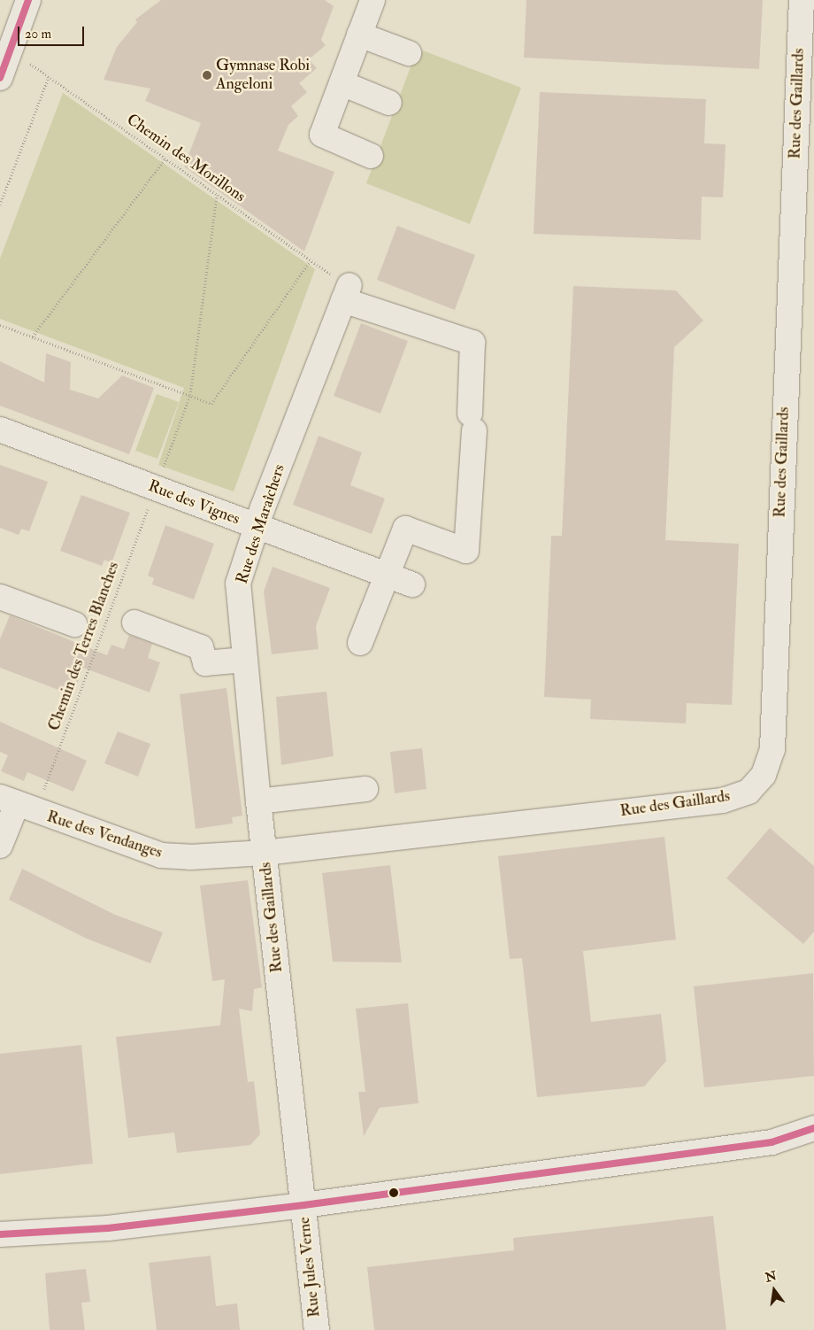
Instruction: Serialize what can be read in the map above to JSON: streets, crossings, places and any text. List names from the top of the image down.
{
  "streets": {
    "street": [
      "Rue des Gaillards",
      "Rue des Vignes",
      "Rue des Maraîchers",
      "Rue des Vendanges",
      "Rue Jules Verne"
    ],
    "path": ["Chemin des Morillons", "Chemin des Terres Blanches"]
  },
  "crossings": [
    ["Rue des Gaillards", "Rue des Maraîchers"],
    ["Rue des Gaillards", "Rue des Vendanges"],
    ["Rue des Gaillards", "Rue Jules Verne"],
    ["Chemin des Morillons", "Rue des Maraîchers"],
    ["Chemin des Morillons", "Chemin des Terres Blanches"],
    ["Rue des Vignes", "Rue des Maraîchers"],
    ["Rue des Vignes", "Chemin des Terres Blanches"],
    ["Rue des Maraîchers", "Rue des Vendanges"],
    ["Chemin des Terres Blanches", "Rue des Vendanges"]
  ],
  "places": ["Gymnase Robi Angeloni"],
  "scale_bar": "20 m",
  "north": "top"
}
